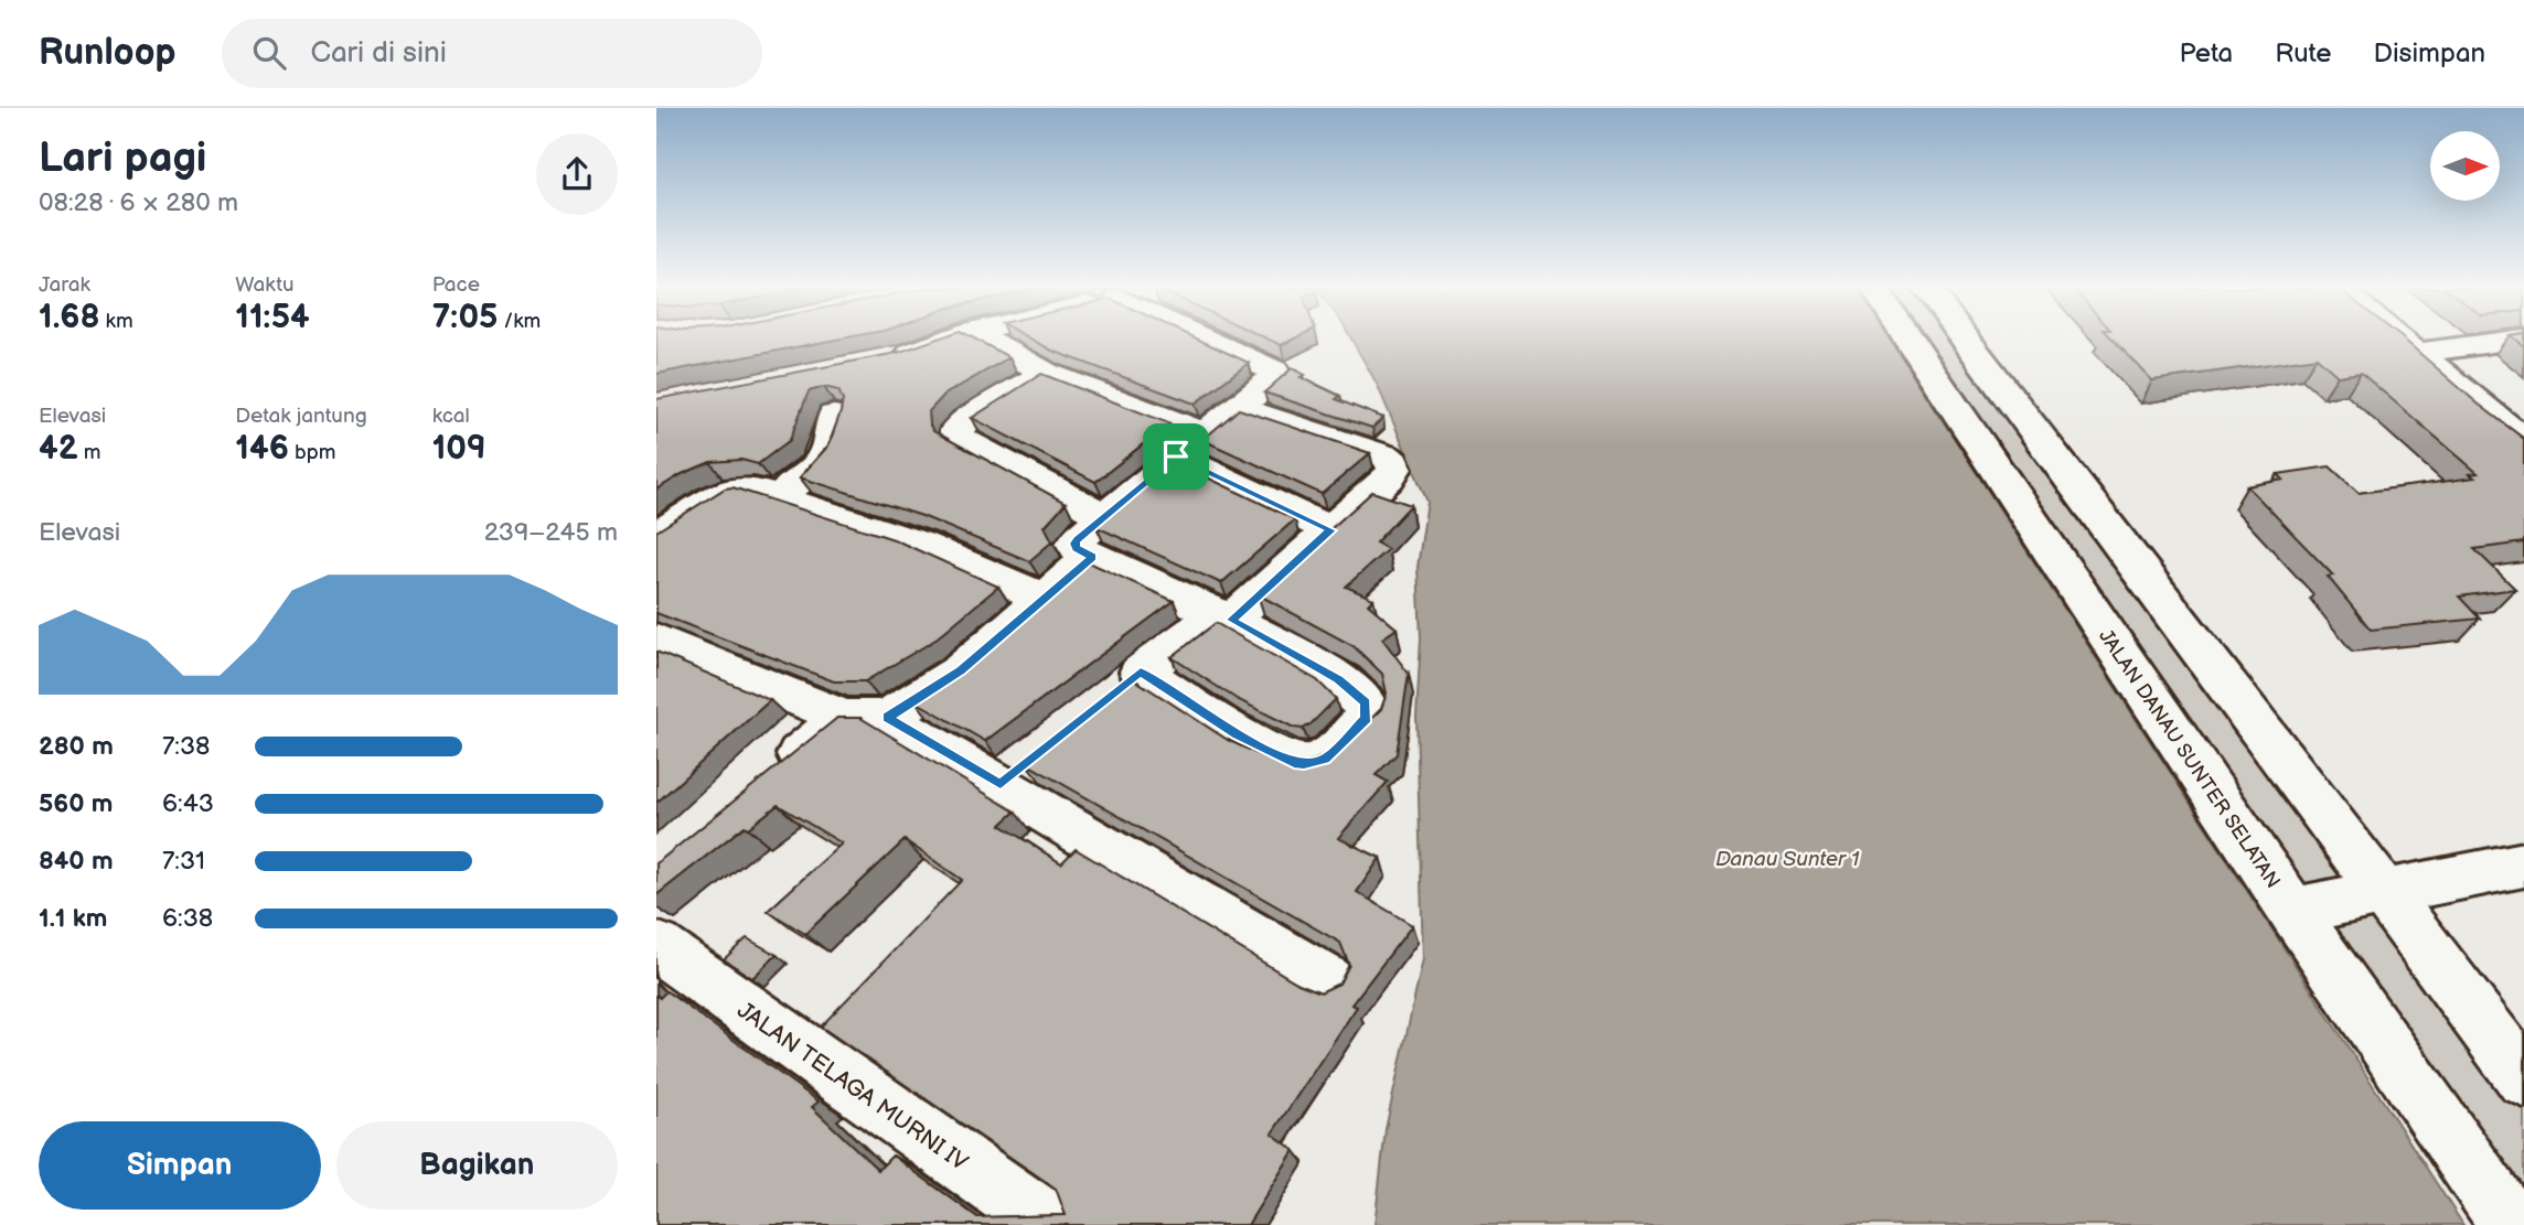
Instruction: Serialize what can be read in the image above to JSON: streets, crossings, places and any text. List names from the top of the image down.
{
  "streets": {
    "street": ["JALAN DANAU SUNTER SELATAN", "JALAN TELAGA MURNI IV"]
  },
  "water": ["Danau Sunter 1"],
  "north": "right",
  "page": {
    "header": "Runloop",
    "search": "Cari di sini",
    "nav": ["Peta", "Rute", "Disimpan"],
    "heading": ["Lari pagi", "08:28 · 6 × 280 m"],
    "stats": [
      ["Jarak", "1.68 km"],
      ["Waktu", "11:54"],
      ["Pace", "7:05 /km"],
      ["Elevasi", "42 m"],
      ["Detak jantung", "146 bpm"],
      ["kcal", "109"]
    ],
    "chart": ["Elevasi", "239–245 m"],
    "list": [
      {
        "name": "280 m",
        "note": "7:38"
      },
      {
        "name": "560 m",
        "note": "6:43"
      },
      {
        "name": "840 m",
        "note": "7:31"
      },
      {
        "name": "1.1 km",
        "note": "6:38"
      }
    ],
    "buttons": ["Simpan", "Bagikan"]
  }
}
